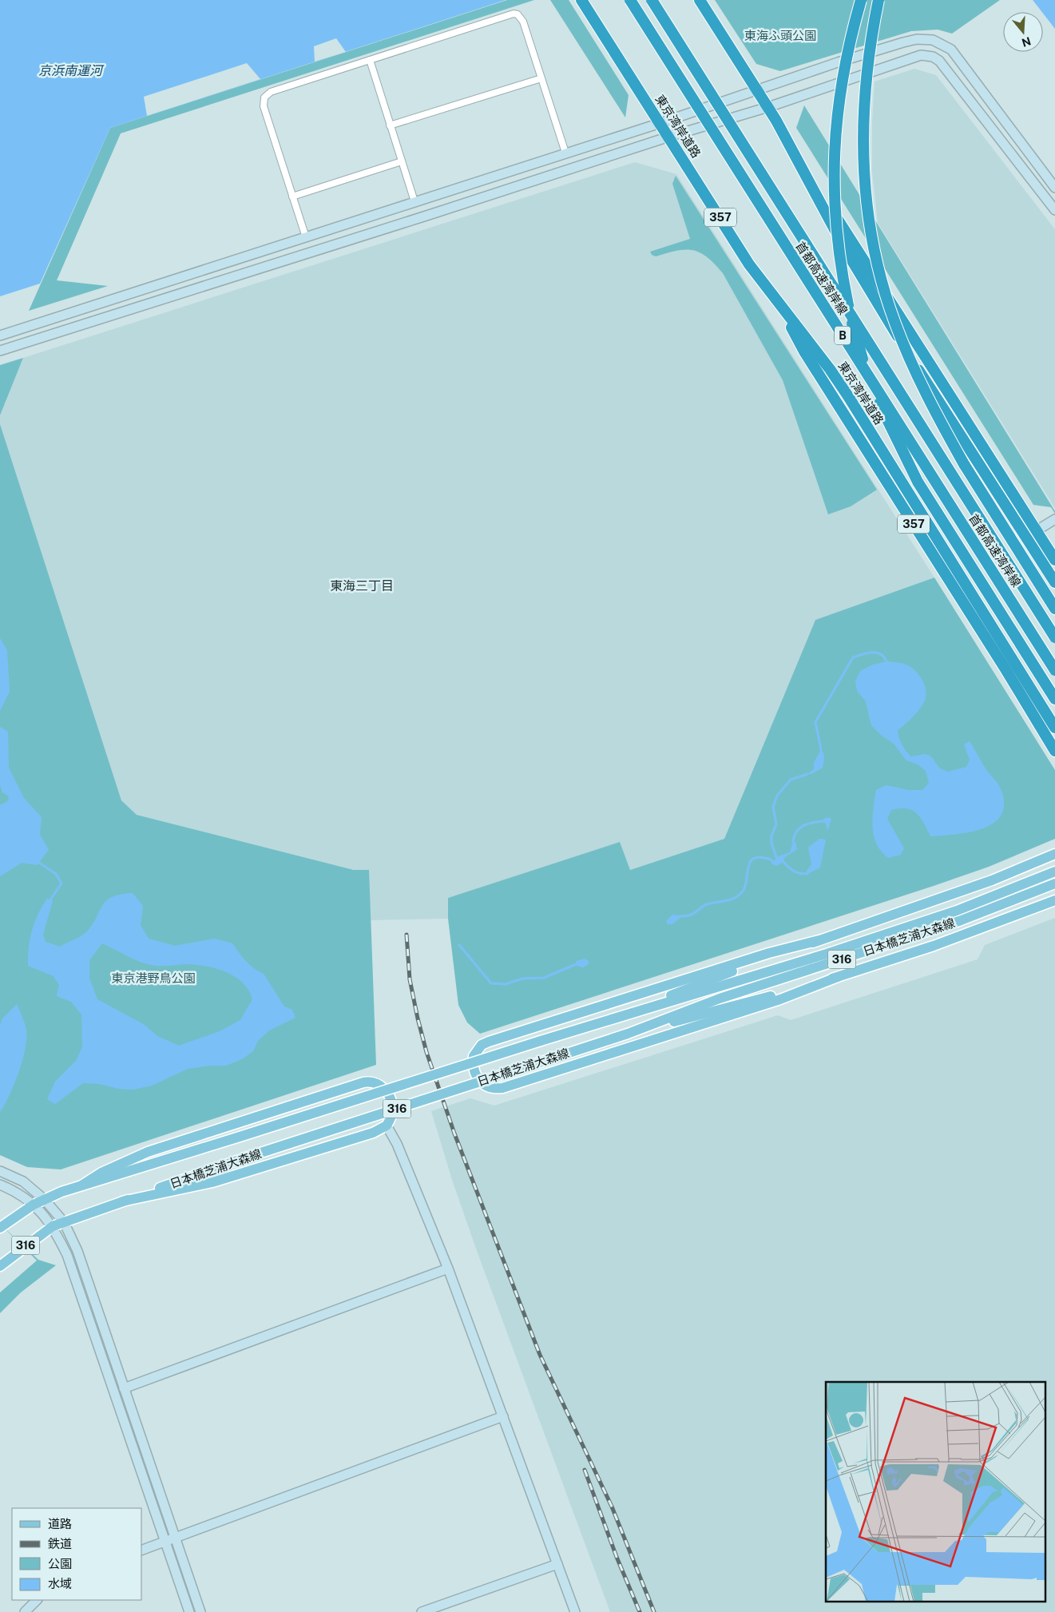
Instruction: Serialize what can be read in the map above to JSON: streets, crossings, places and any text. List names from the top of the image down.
{
  "streets": {
    "highway": [
      "東京湾岸道路",
      "357",
      "首都高速湾岸線",
      "B"
    ],
    "main road": ["日本橋芝浦大森線", "316"]
  },
  "crossings": [
    ["東京湾岸道路", "357"],
    ["日本橋芝浦大森線", "316"]
  ],
  "districts": ["東海三丁目"],
  "water": ["京浜南運河"],
  "parks": ["東海ふ頭公園", "東京港野鳥公園"],
  "legend": [
    "道路",
    "鉄道",
    "公園",
    "水域"
  ],
  "north": "bottom"
}
